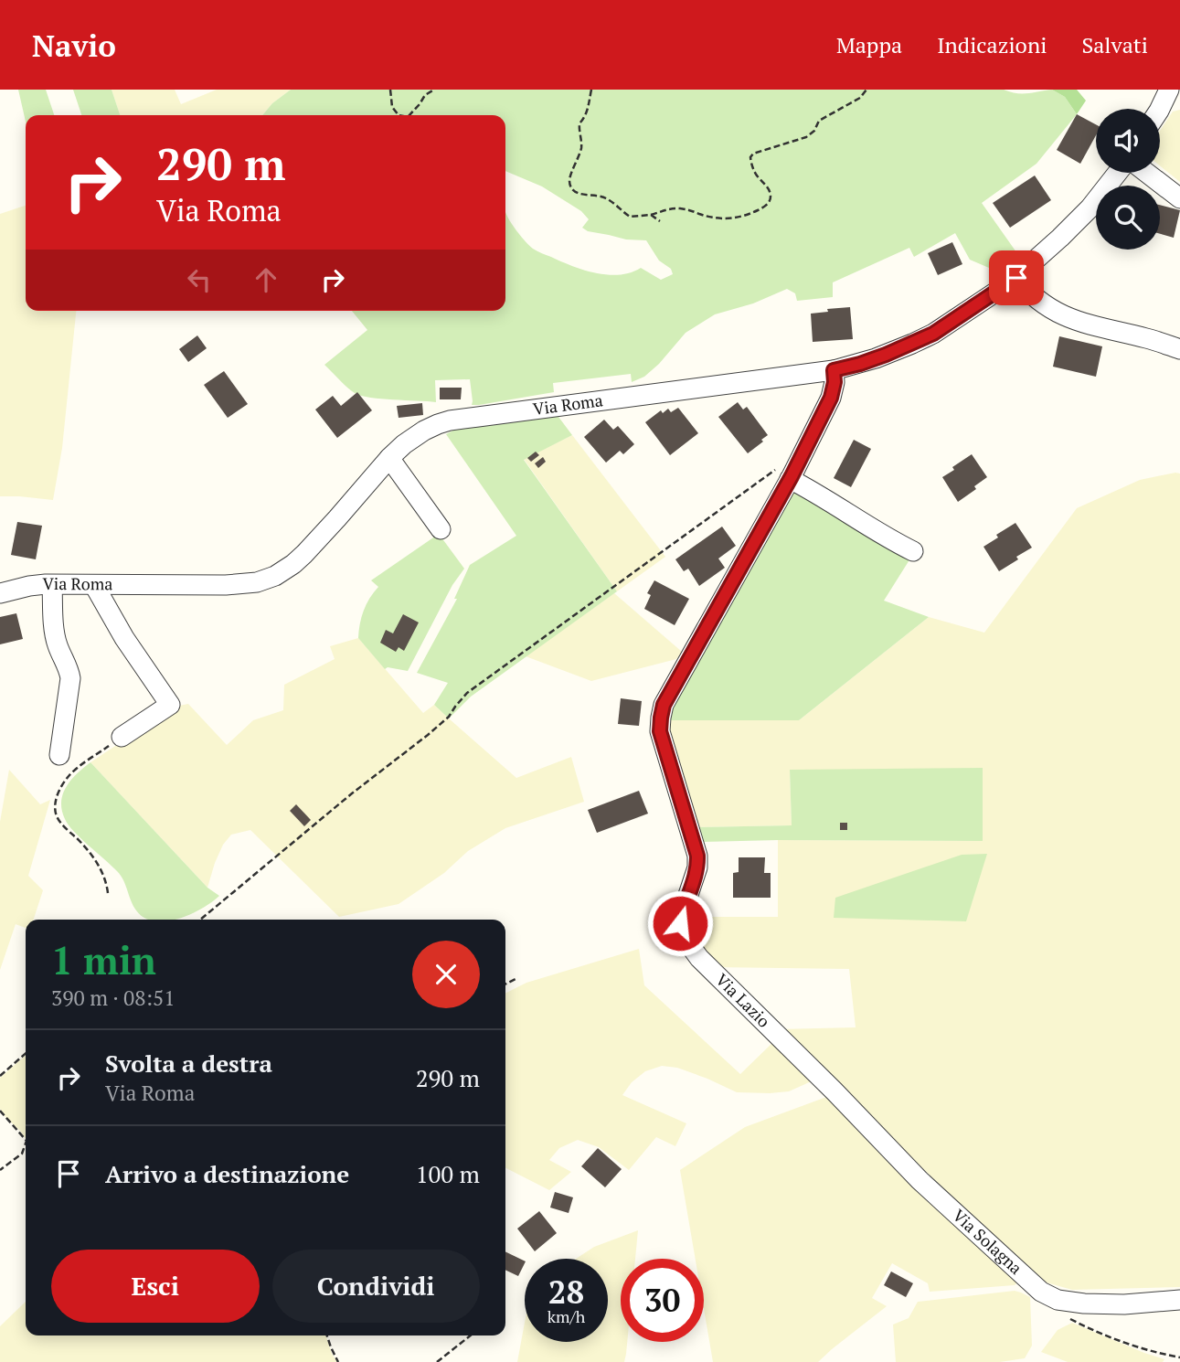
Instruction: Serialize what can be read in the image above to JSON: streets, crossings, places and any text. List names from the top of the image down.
{
  "streets": {
    "street": ["Via Roma", "Via Lazio", "Via Solagna"]
  },
  "crossings": [
    ["Via Roma", "Via Lazio"],
    ["Via Lazio", "Via Solagna"]
  ],
  "page": {
    "header": "Navio",
    "nav": ["Mappa", "Indicazioni", "Salvati"],
    "turn": ["290 m", "Via Roma"],
    "heading": ["1 min", "390 m · 08:51"],
    "list": [
      {
        "name": "Svolta a destra",
        "note": "Via Roma",
        "value": "290 m"
      },
      {
        "name": "Arrivo a destinazione",
        "value": "100 m"
      }
    ],
    "buttons": ["Esci", "Condividi"],
    "speed": "28 km/h",
    "limit": "30"
  }
}
